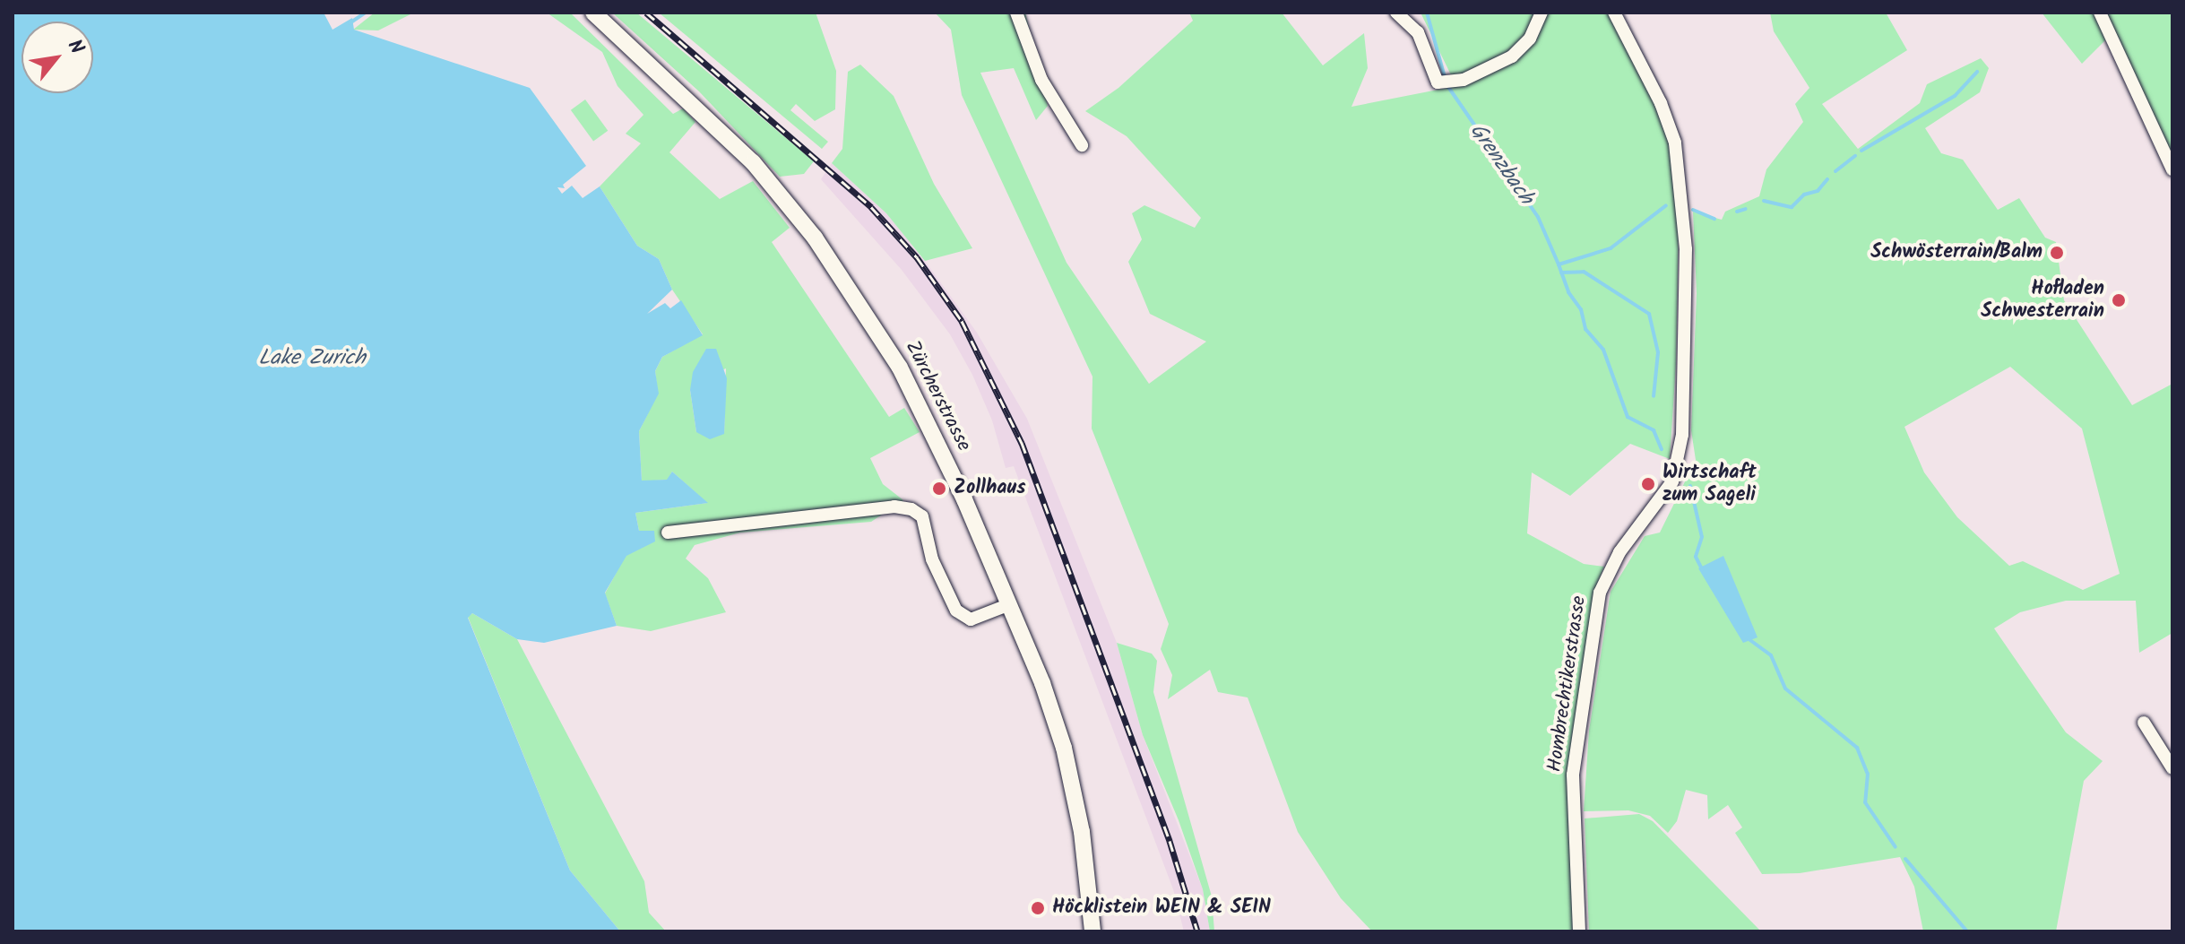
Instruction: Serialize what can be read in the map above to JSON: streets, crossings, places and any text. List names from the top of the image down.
{
  "streets": {
    "main road": ["Zürcherstrasse"],
    "street": ["Hombrechtikerstrasse"]
  },
  "water": ["Grenzbach", "Lake Zurich"],
  "places": [
    "Schwösterrain/Balm",
    "Hofladen Schwesterrain",
    "Wirtschaft zum Sageli",
    "Zollhaus",
    "Höcklistein WEIN & SEIN"
  ],
  "north": "top right"
}
